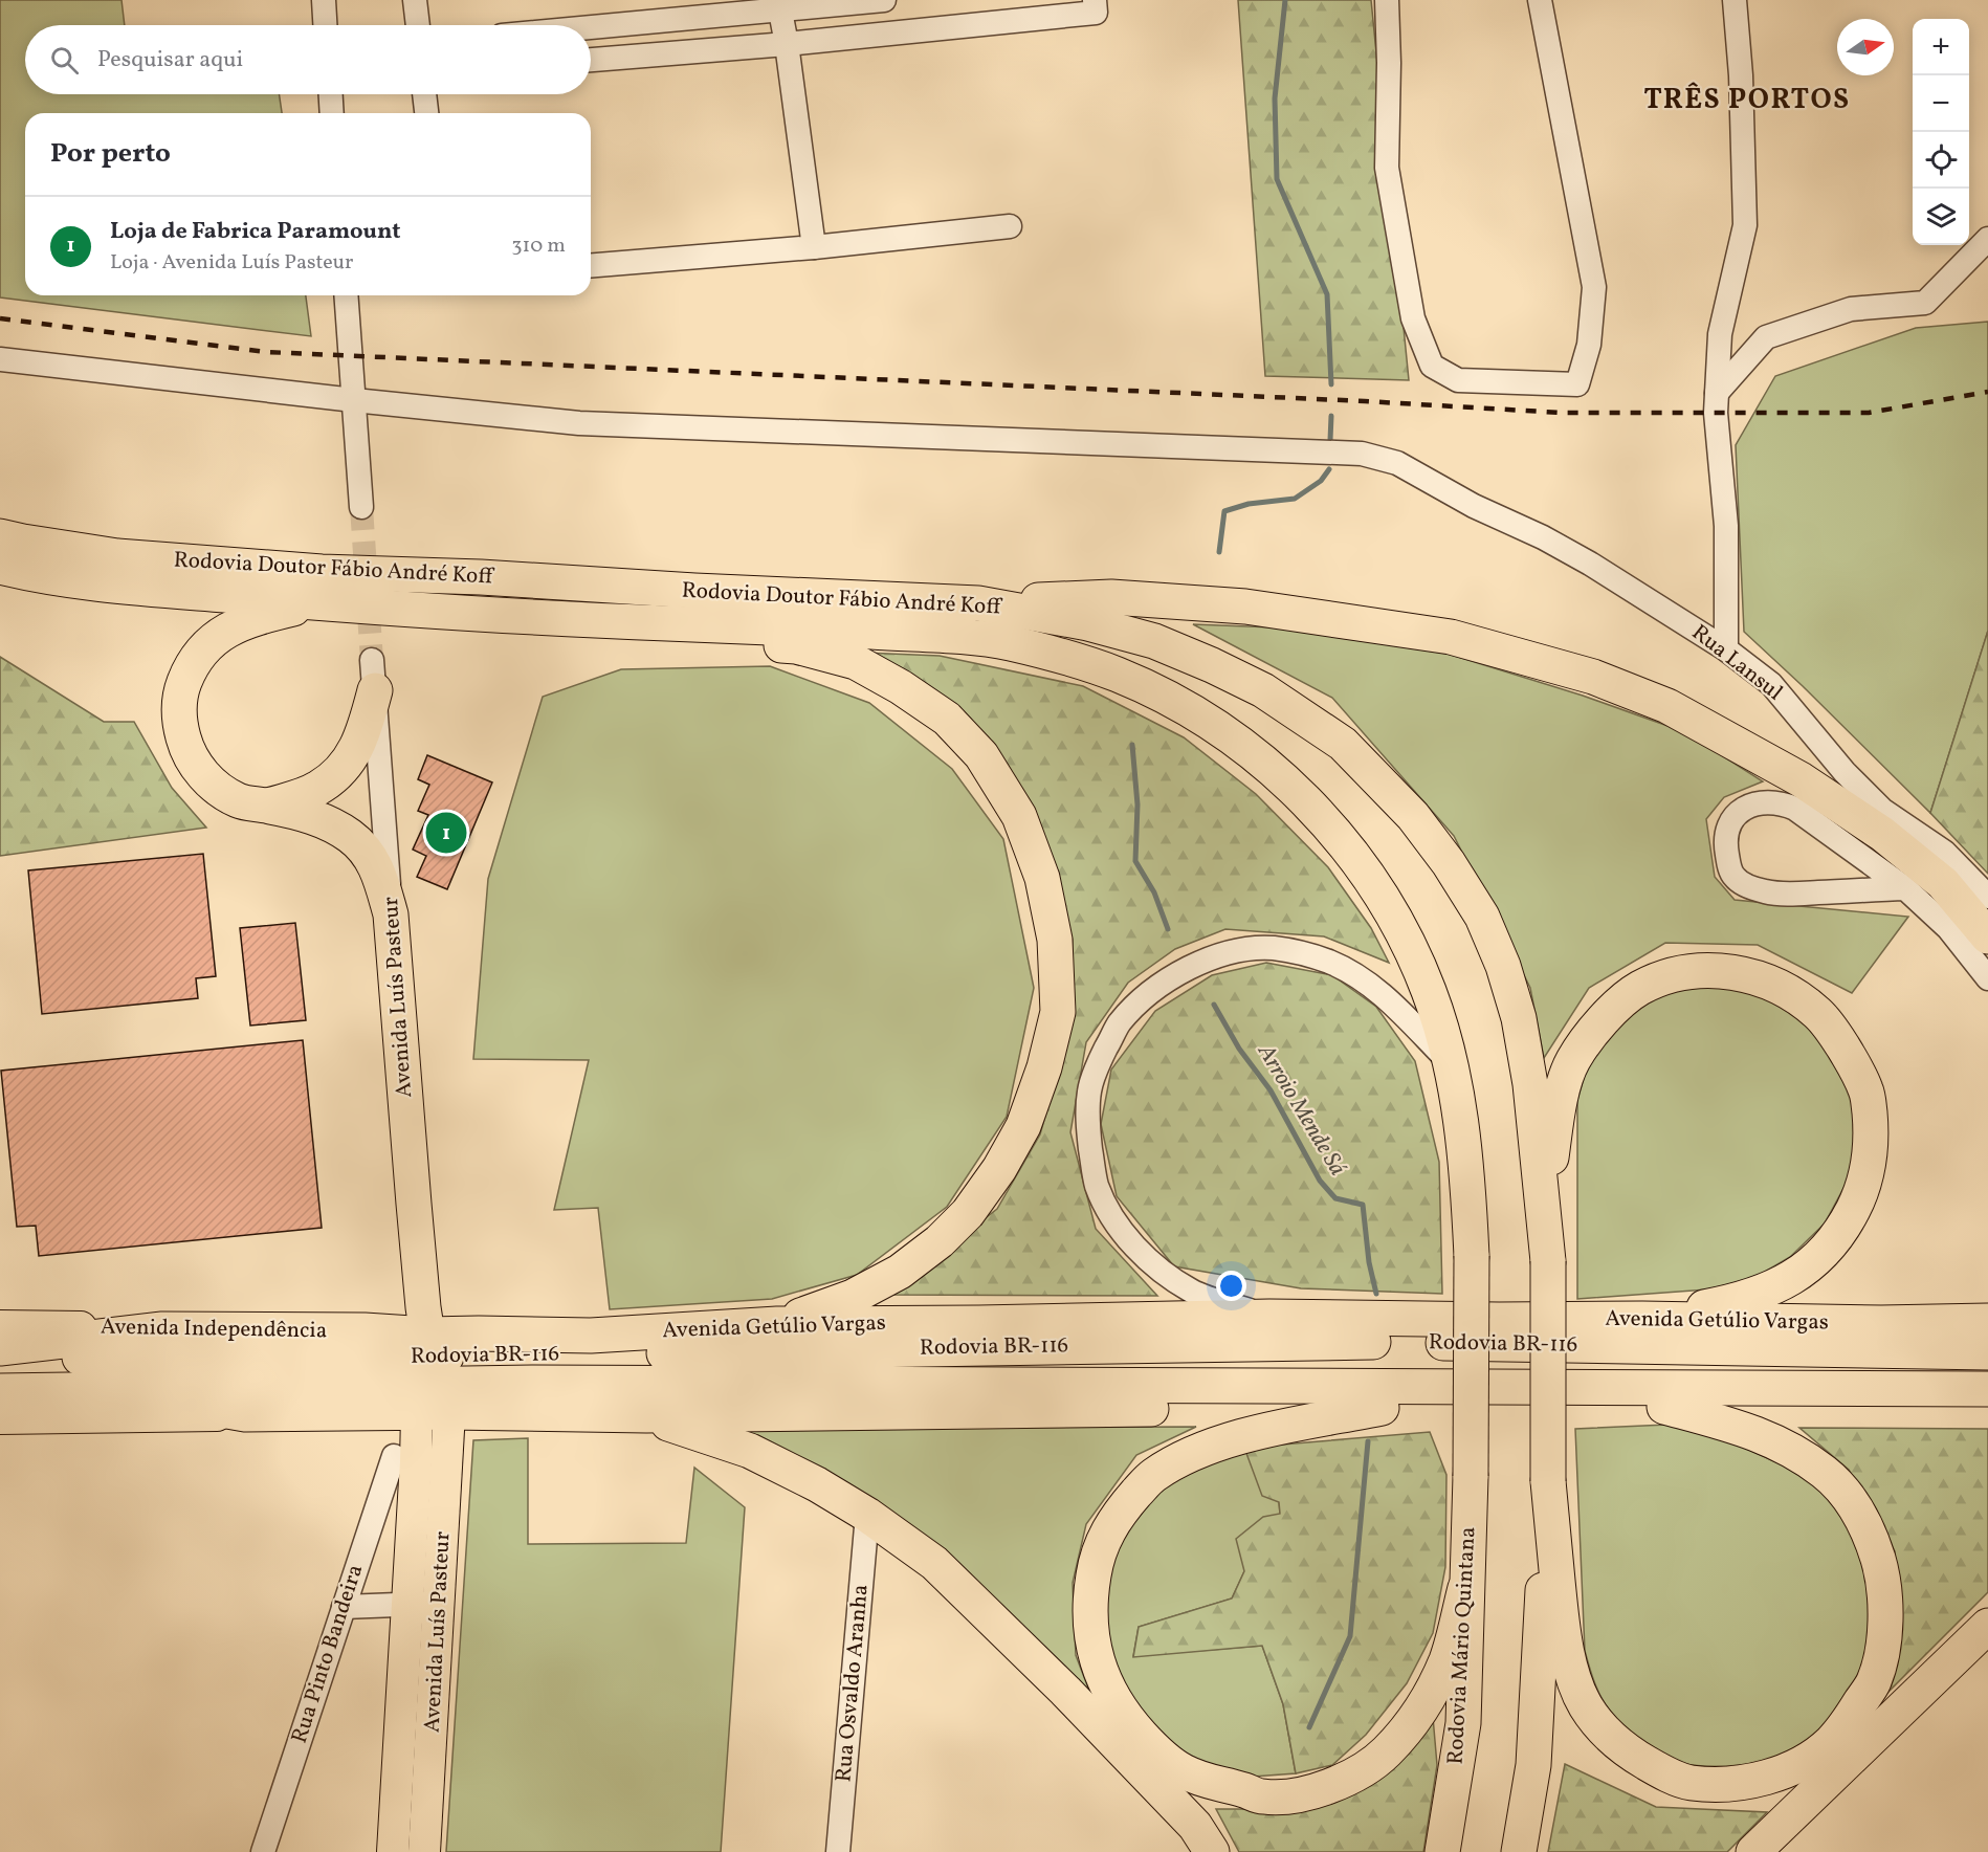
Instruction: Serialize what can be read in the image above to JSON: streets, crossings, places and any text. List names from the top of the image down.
{
  "streets": {
    "highway": [
      "Rodovia Doutor Fábio André Koff",
      "Avenida Luís Pasteur",
      "Avenida Getúlio Vargas",
      "Avenida Independência",
      "Rodovia BR-116",
      "Rodovia Mário Quintana"
    ],
    "street": ["Rua Lansul", "Rua Pinto Bandeira", "Rua Osvaldo Aranha"]
  },
  "crossings": [
    ["Rodovia Doutor Fábio André Koff", "Rodovia Mário Quintana"],
    ["Avenida Luís Pasteur", "Avenida Getúlio Vargas"],
    ["Avenida Luís Pasteur", "Avenida Independência"],
    ["Avenida Luís Pasteur", "Rodovia BR-116"],
    ["Avenida Getúlio Vargas", "Avenida Independência"]
  ],
  "districts": ["TRÊS PORTOS"],
  "water": ["Arroio Mende Sá"],
  "north": "right",
  "page": {
    "map_buttons": ["+", "−"],
    "search": "Pesquisar aqui",
    "heading": "Por perto",
    "list": [
      {
        "mark": "1",
        "name": "Loja de Fabrica Paramount",
        "note": "Loja · Avenida Luís Pasteur",
        "value": "310 m"
      }
    ],
    "pins": "1"
  }
}
